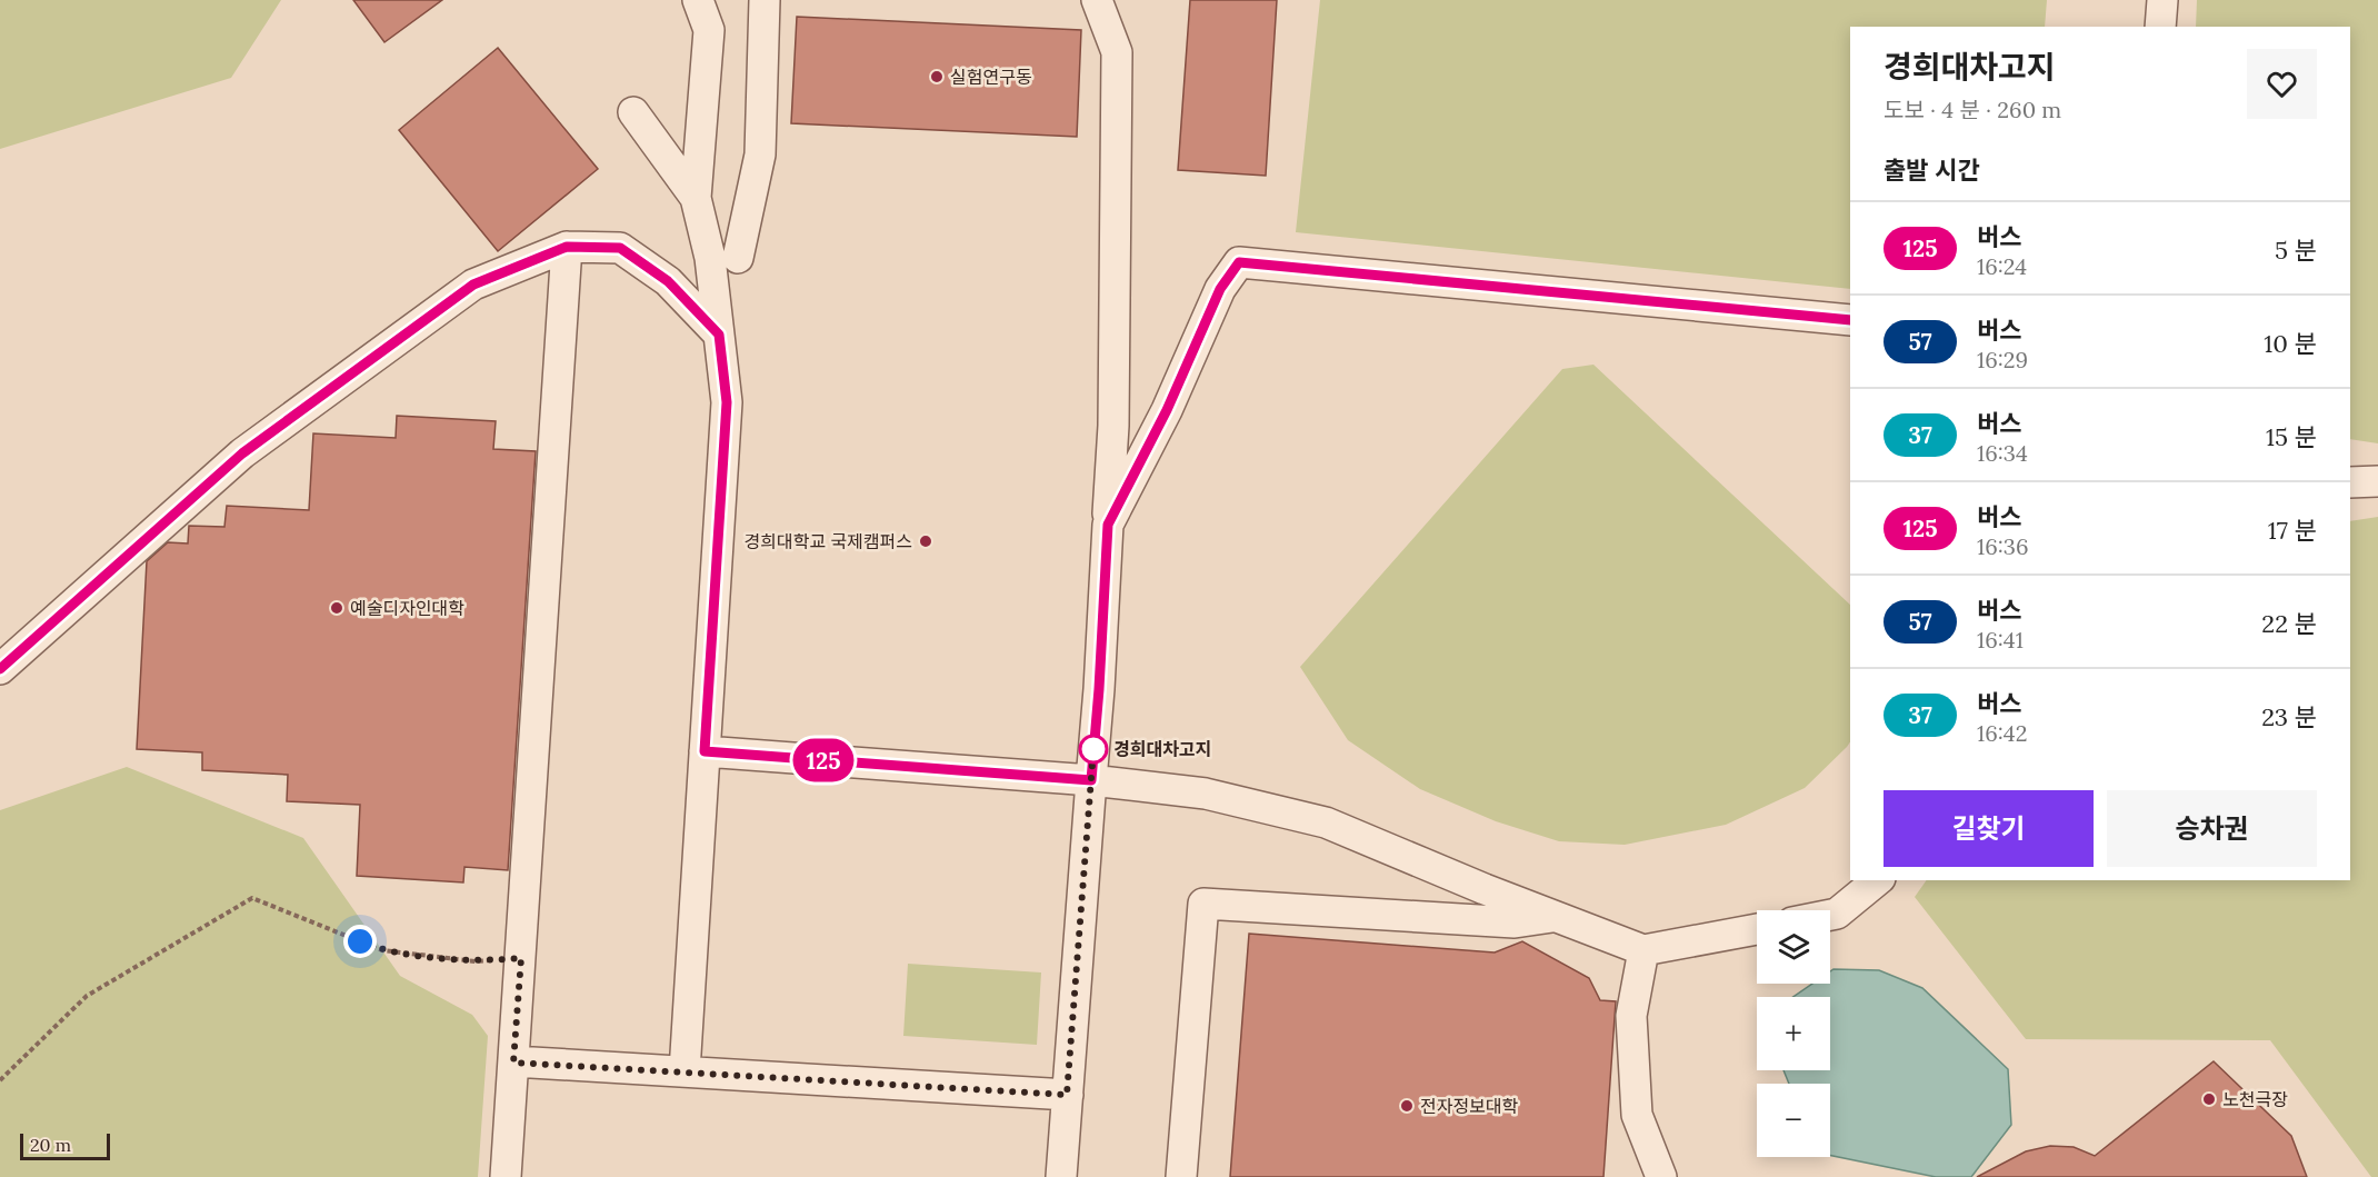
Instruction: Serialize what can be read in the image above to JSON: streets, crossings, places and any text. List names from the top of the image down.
{
  "places": [
    "실험연구동",
    "경희대학교 국제캠퍼스",
    "예술디자인대학",
    "경희대차고지",
    "노천극장",
    "전자정보대학"
  ],
  "lines": ["bus line 125"],
  "scale_bar": "20 m",
  "page": {
    "on_map": "125",
    "heading": [
      ["경희대차고지", "도보 · 4 분 · 260 m"],
      "출발 시간"
    ],
    "list": [
      {
        "mark": "125",
        "name": "버스",
        "note": "16:24",
        "value": "5 분"
      },
      {
        "mark": "57",
        "name": "버스",
        "note": "16:29",
        "value": "10 분"
      },
      {
        "mark": "37",
        "name": "버스",
        "note": "16:34",
        "value": "15 분"
      },
      {
        "mark": "125",
        "name": "버스",
        "note": "16:36",
        "value": "17 분"
      },
      {
        "mark": "57",
        "name": "버스",
        "note": "16:41",
        "value": "22 분"
      },
      {
        "mark": "37",
        "name": "버스",
        "note": "16:42",
        "value": "23 분"
      }
    ],
    "buttons": ["길찾기", "승차권"],
    "map_buttons": ["+", "−"],
    "scale": "20 m"
  }
}
